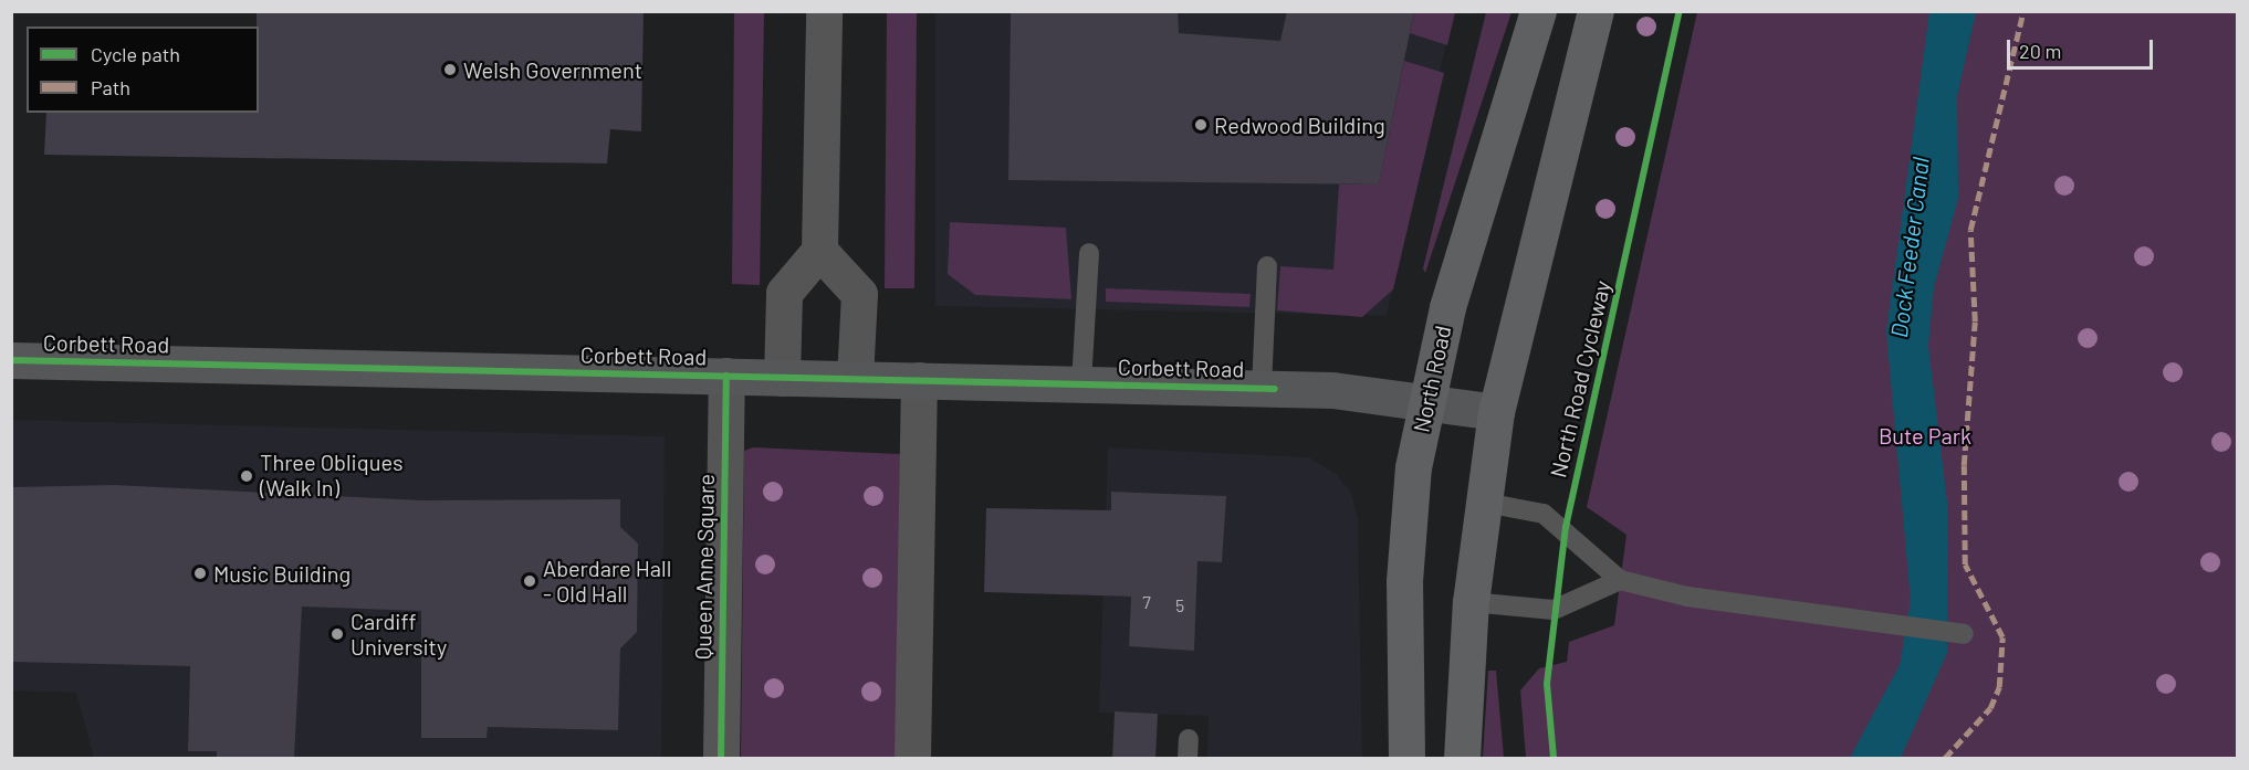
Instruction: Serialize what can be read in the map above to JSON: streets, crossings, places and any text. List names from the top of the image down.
{
  "streets": {
    "main road": ["North Road"],
    "street": ["Corbett Road", "Queen Anne Square"],
    "cycle path": ["North Road Cycleway"]
  },
  "crossings": [
    ["Corbett Road", "North Road"],
    ["Corbett Road", "Queen Anne Square"]
  ],
  "water": ["Dock Feeder Canal"],
  "parks": ["Bute Park"],
  "places": [
    "Welsh Government",
    "Redwood Building",
    "Three Obliques (Walk In)",
    "Music Building",
    "Aberdare Hall - Old Hall",
    "Cardiff University"
  ],
  "house_numbers": ["7", "5"],
  "legend": ["Cycle path", "Path"],
  "scale_bar": "20 m"
}
